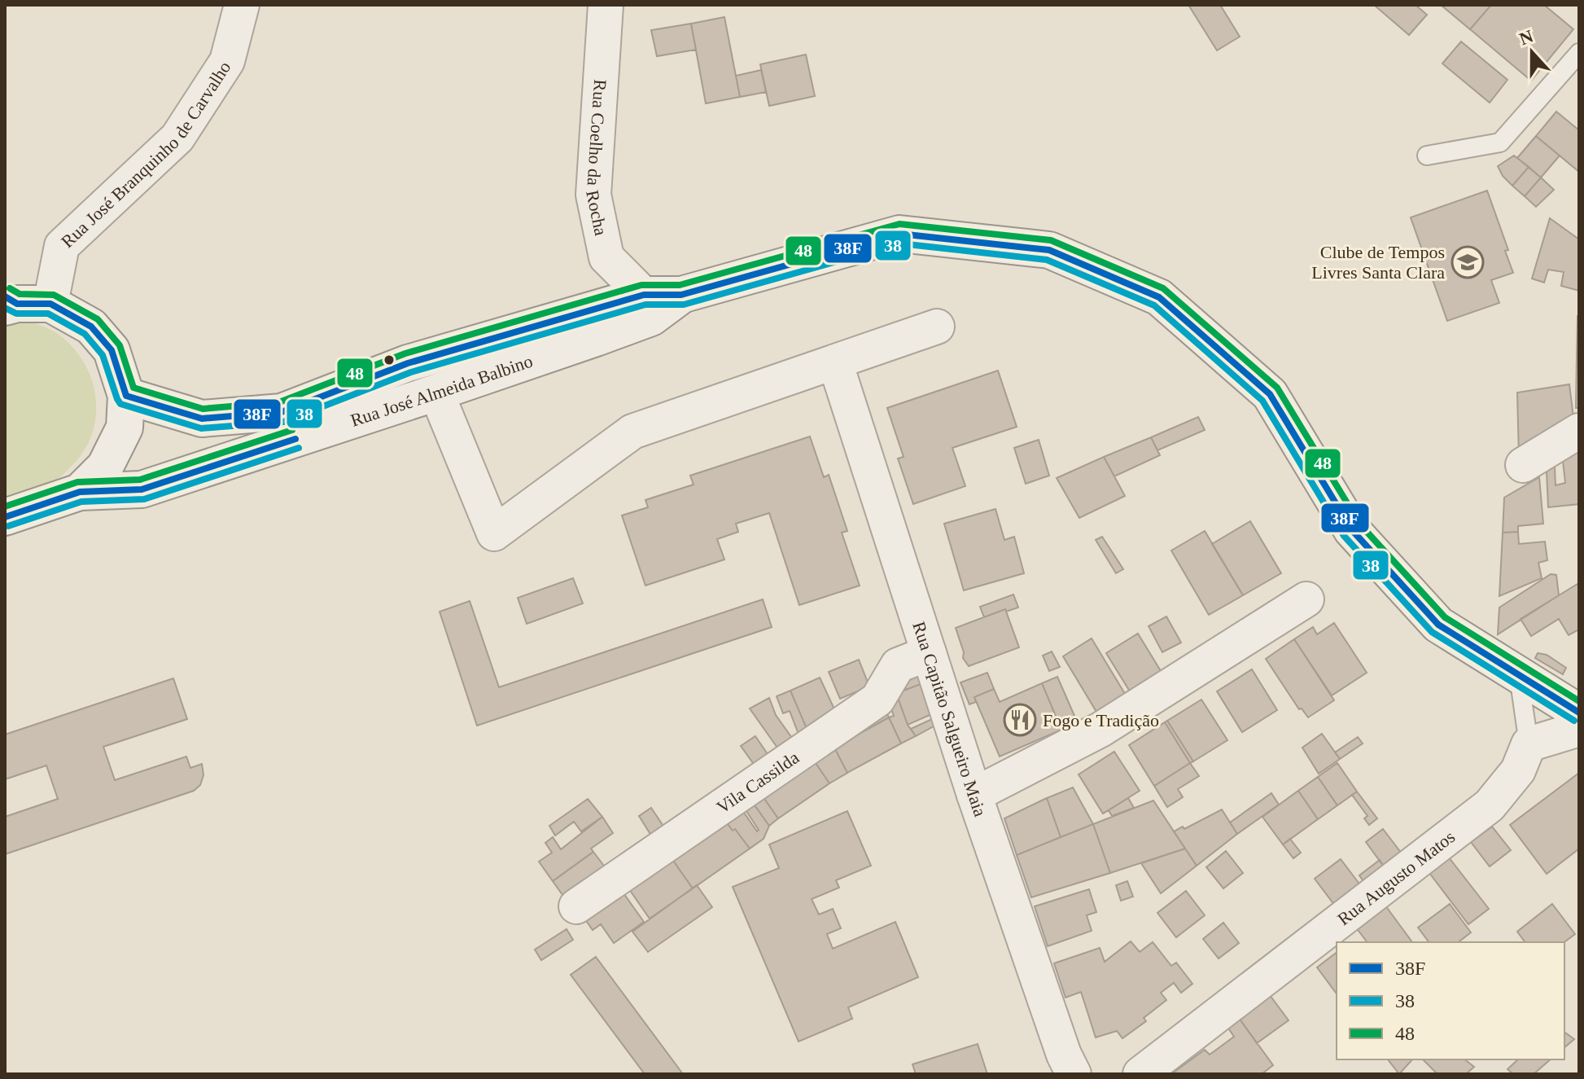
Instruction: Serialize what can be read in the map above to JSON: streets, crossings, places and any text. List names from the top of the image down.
{
  "streets": {
    "street": [
      "Rua José Branquinho de Carvalho",
      "Rua Coelho da Rocha",
      "Rua José Almeida Balbino",
      "Rua Capitão Salgueiro Maia",
      "Vila Cassilda",
      "Rua Augusto Matos"
    ]
  },
  "crossings": [
    ["Rua Coelho da Rocha", "Rua José Almeida Balbino"],
    ["Rua Capitão Salgueiro Maia", "Vila Cassilda"]
  ],
  "places": {
    "school or university": ["Clube de Tempos Livres Santa Clara"],
    "restaurant": ["Fogo e Tradição"]
  },
  "lines": ["transit line 48", "transit line 38F", "transit line 38"],
  "legend": ["38F", "38", "48"],
  "north": "top"
}
